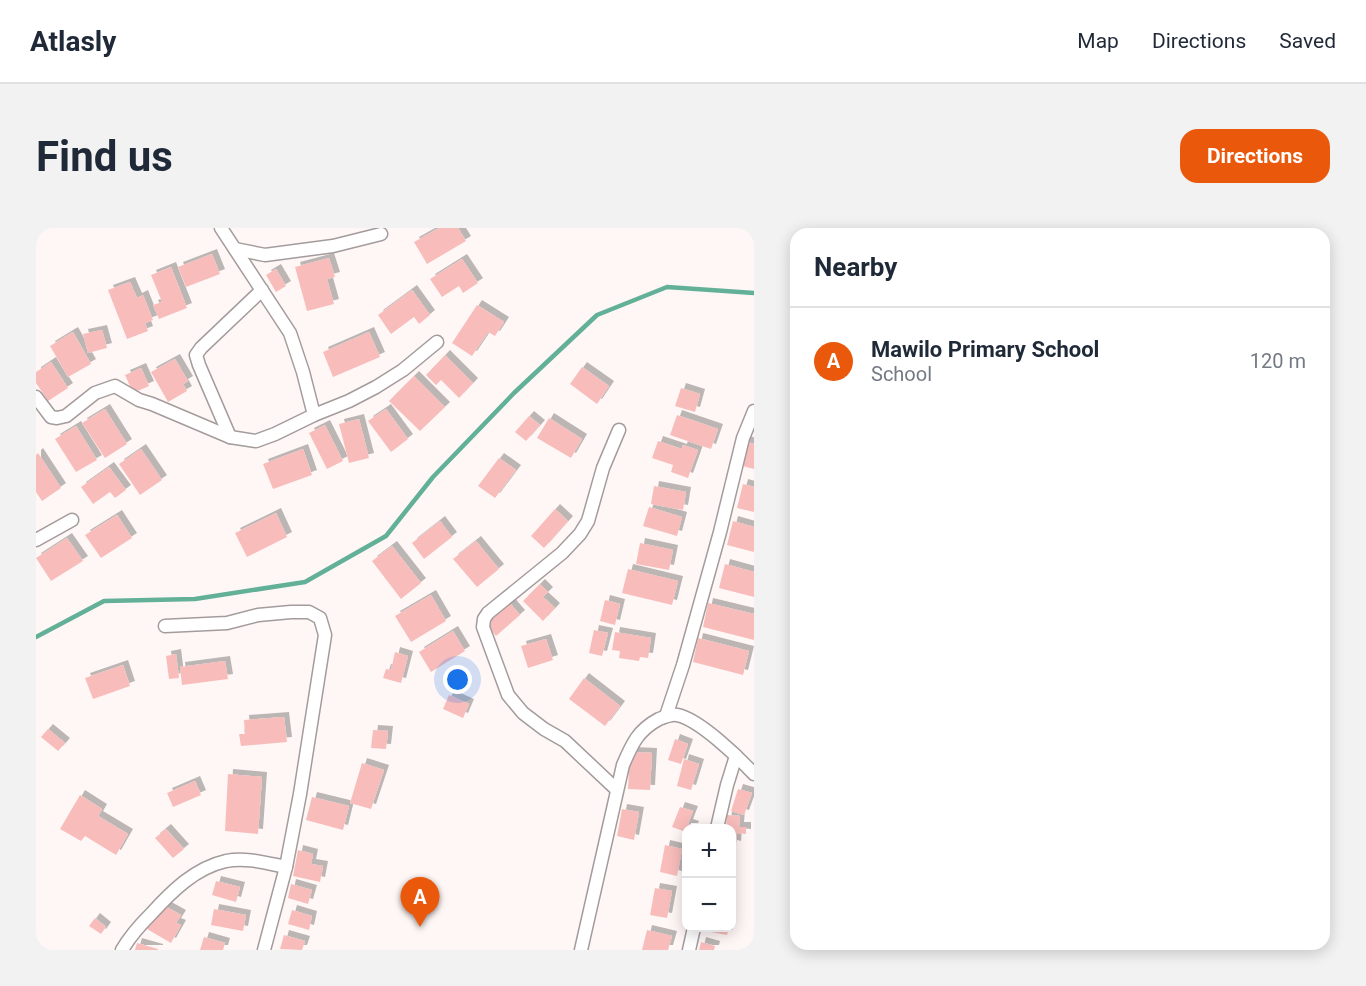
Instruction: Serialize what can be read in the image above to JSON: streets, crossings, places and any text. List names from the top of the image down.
{
  "page": {
    "header": "Atlasly",
    "nav": ["Map", "Directions", "Saved"],
    "buttons": "Directions",
    "title": "Find us",
    "heading": "Nearby",
    "list": [
      {
        "mark": "A",
        "name": "Mawilo Primary School",
        "note": "School",
        "value": "120 m"
      }
    ],
    "map_buttons": ["+", "−"],
    "pins": "A"
  }
}
